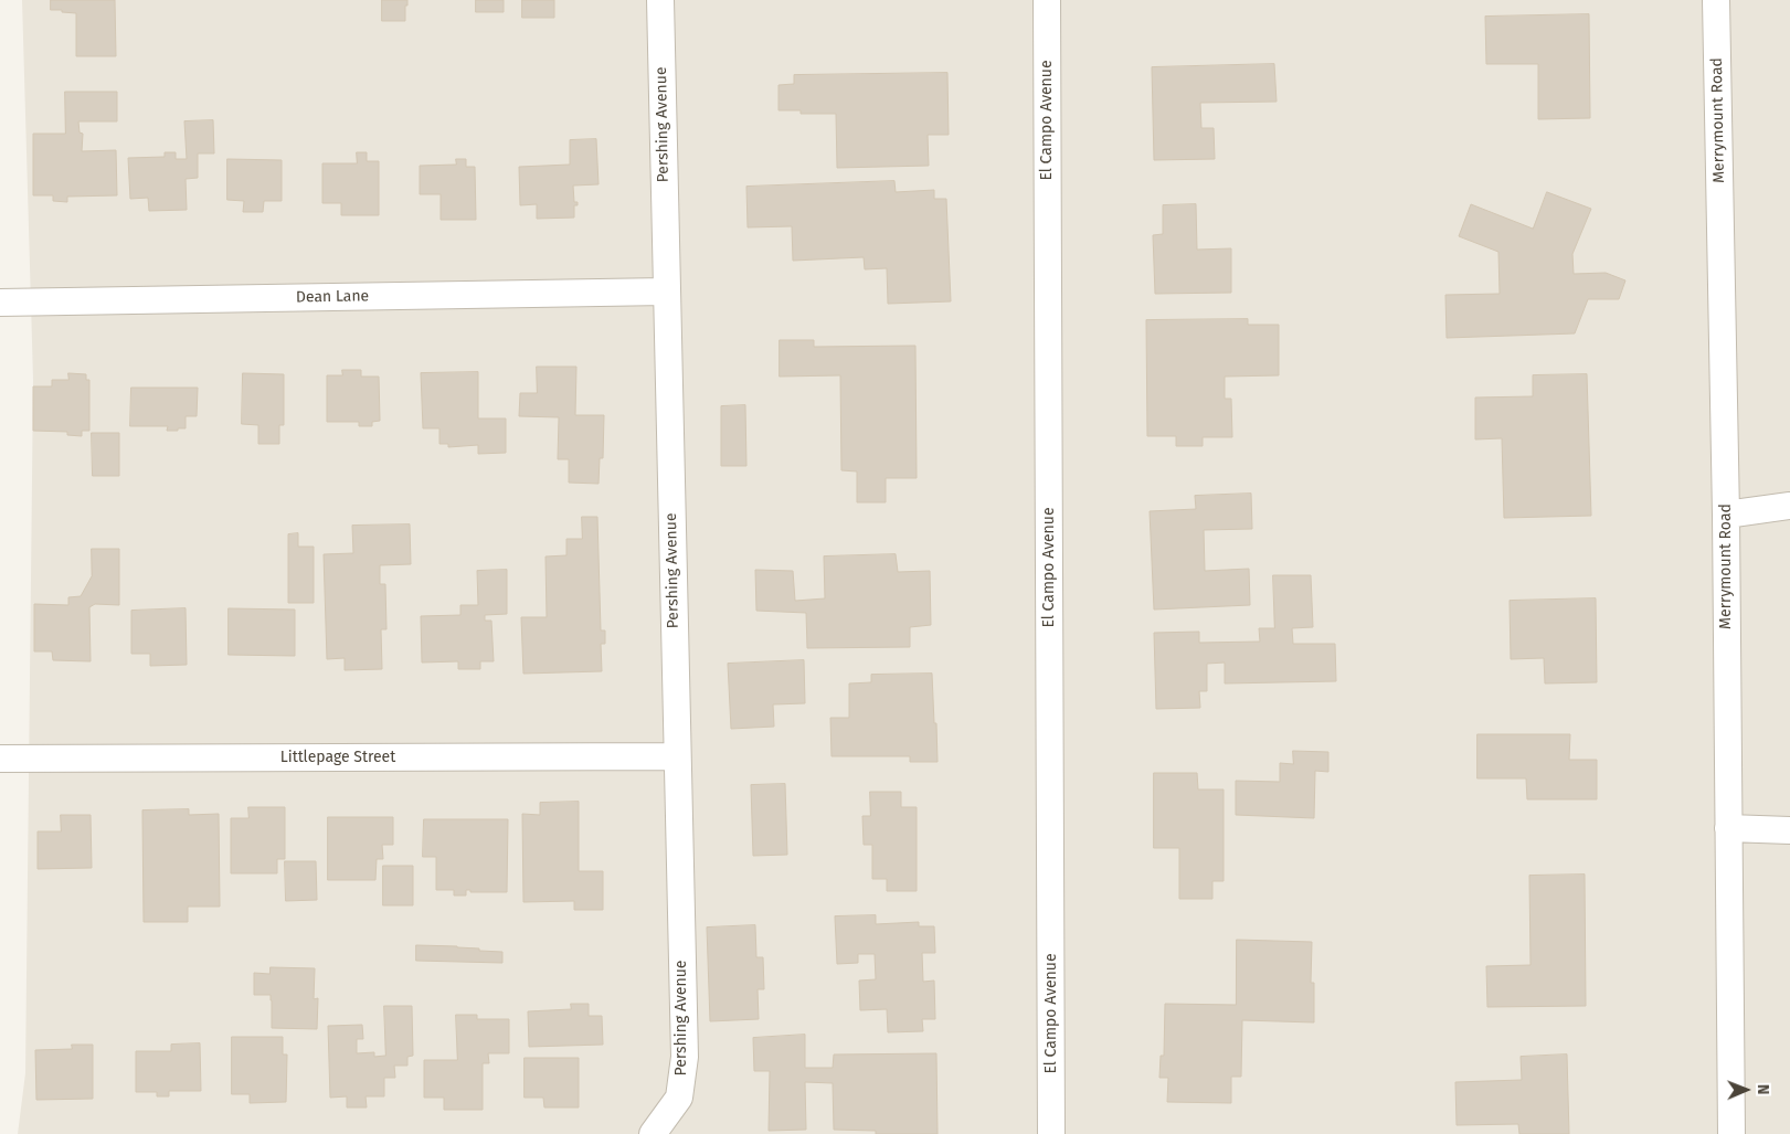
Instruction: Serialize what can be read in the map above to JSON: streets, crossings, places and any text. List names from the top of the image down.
{
  "streets": {
    "street": [
      "El Campo Avenue",
      "Merrymount Road",
      "Pershing Avenue",
      "Dean Lane",
      "Littlepage Street"
    ]
  },
  "crossings": [
    ["Pershing Avenue", "Dean Lane"],
    ["Pershing Avenue", "Littlepage Street"]
  ],
  "north": "right"
}
